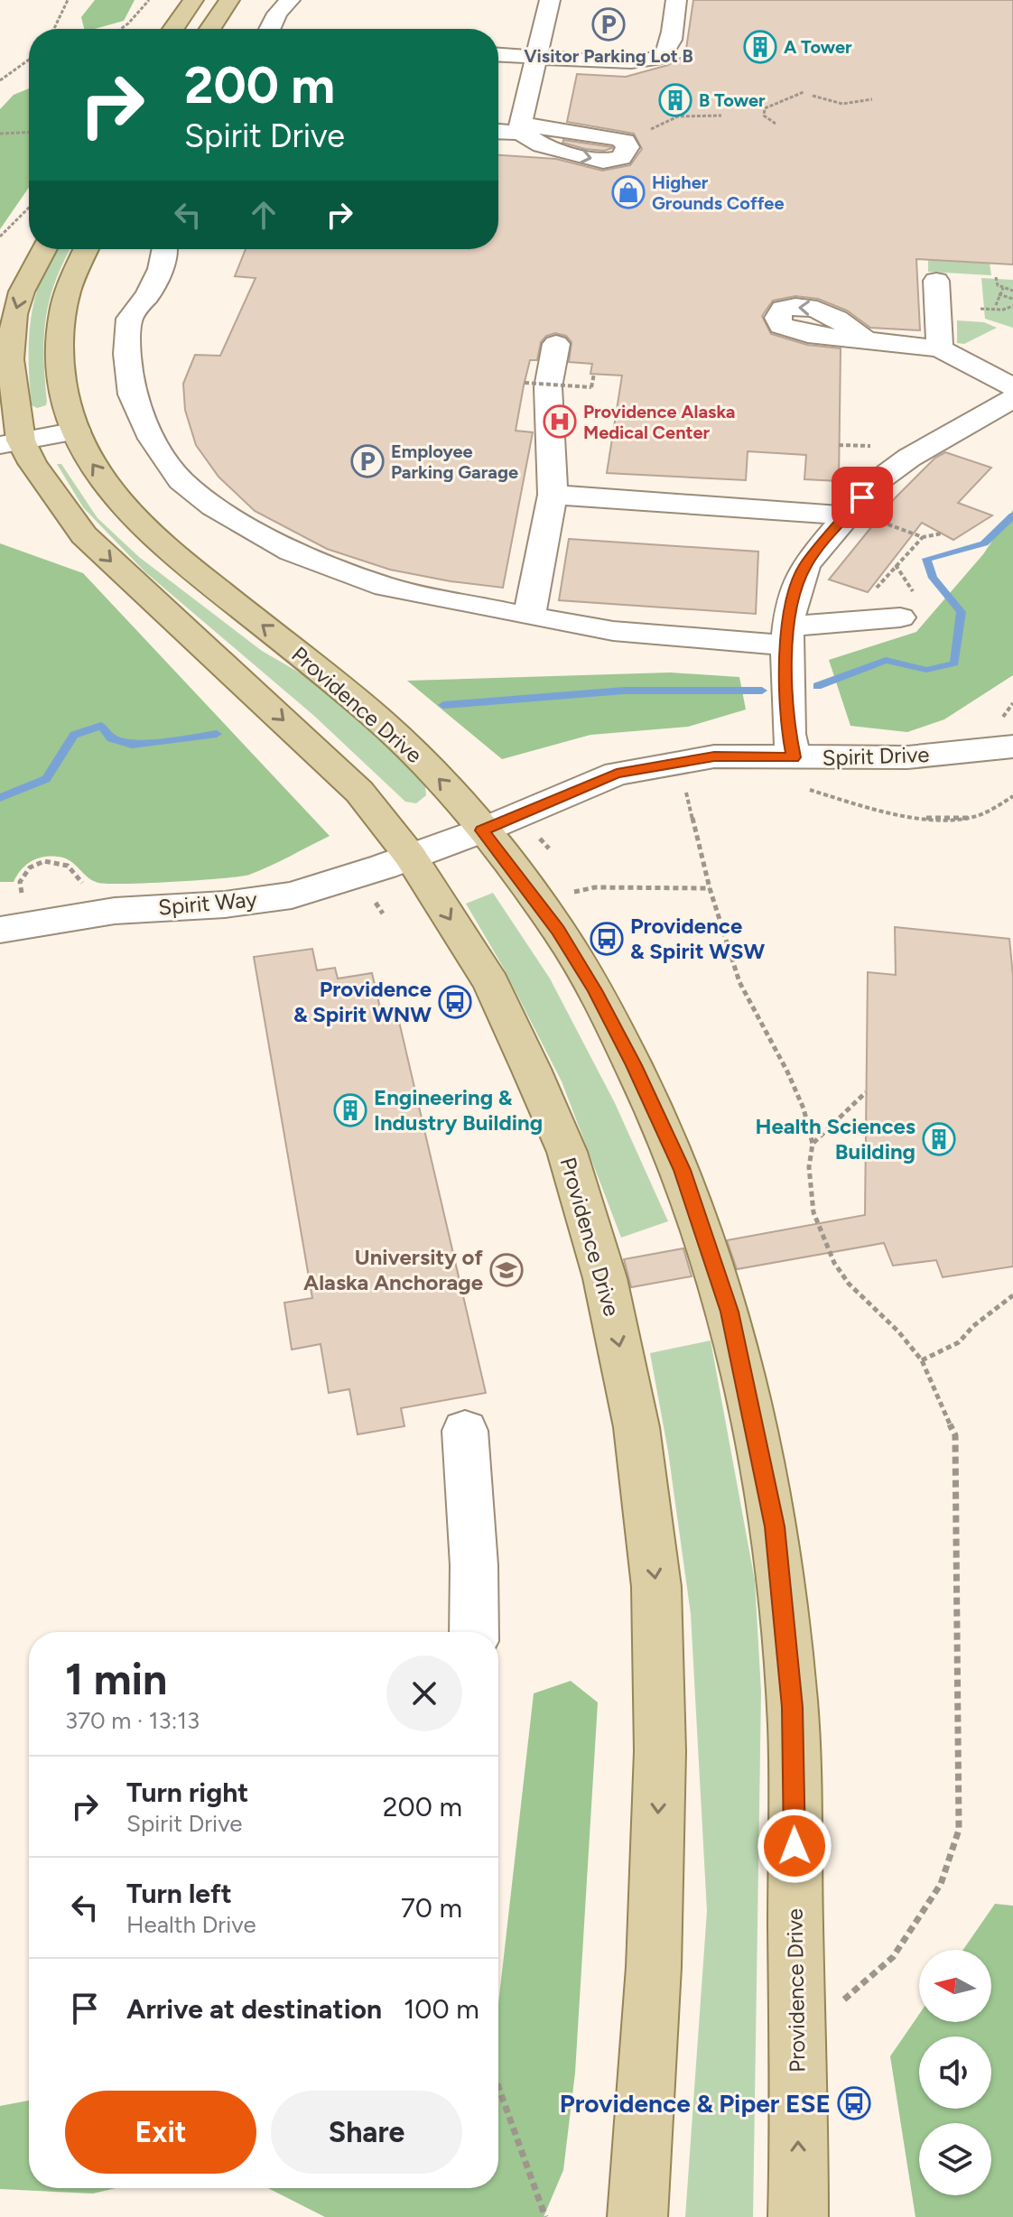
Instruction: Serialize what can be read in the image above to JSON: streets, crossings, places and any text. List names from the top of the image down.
{
  "streets": {
    "main road": ["Providence Drive"],
    "street": ["Spirit Drive", "Spirit Way"]
  },
  "crossings": [
    ["Providence Drive", "Spirit Drive"],
    ["Providence Drive", "Spirit Way"],
    ["Spirit Drive", "Spirit Way"]
  ],
  "places": {
    "parking": ["Visitor Parking Lot B", "Employee Parking Garage"],
    "building": [
      "A Tower",
      "B Tower",
      "Engineering & Industry Building",
      "Health Sciences Building"
    ],
    "shop": ["Higher Grounds Coffee"],
    "hospital": ["Providence Alaska Medical Center"],
    "bus stop": ["Providence & Spirit WSW", "Providence & Spirit WNW", "Providence & Piper ESE"],
    "school or university": ["University of Alaska Anchorage"]
  },
  "north": "left",
  "page": {
    "turn": ["200 m", "Spirit Drive"],
    "heading": ["1 min", "370 m · 13:13"],
    "list": [
      {
        "name": "Turn right",
        "note": "Spirit Drive",
        "value": "200 m"
      },
      {
        "name": "Turn left",
        "note": "Health Drive",
        "value": "70 m"
      },
      {
        "name": "Arrive at destination",
        "value": "100 m"
      }
    ],
    "buttons": ["Exit", "Share"]
  }
}
